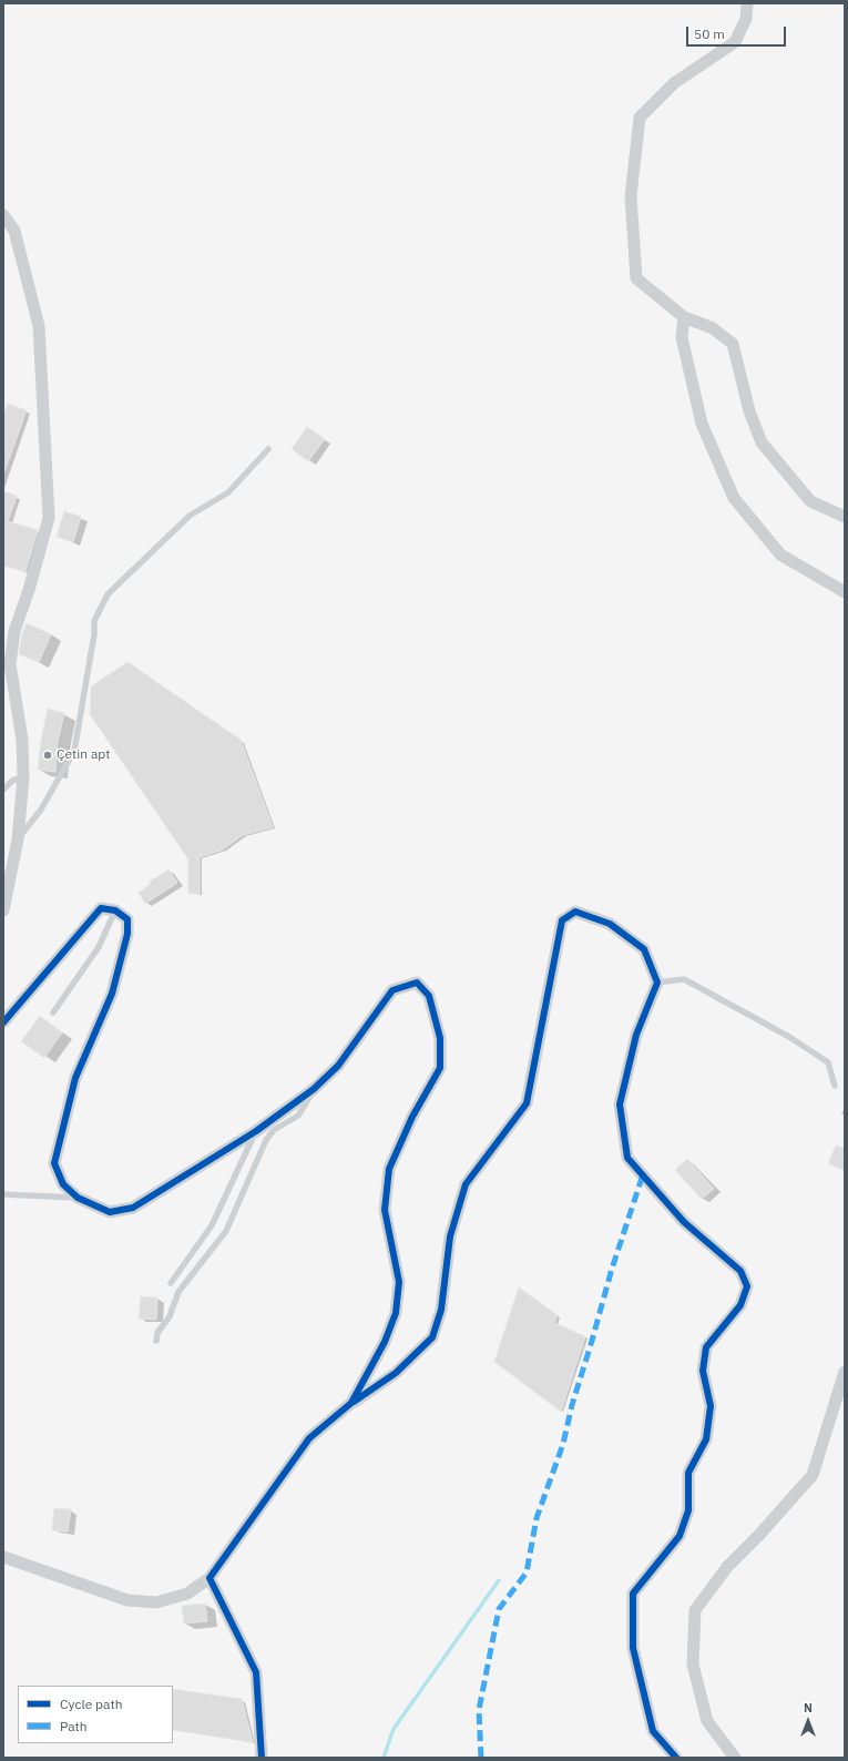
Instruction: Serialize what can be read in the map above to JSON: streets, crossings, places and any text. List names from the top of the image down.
{
  "places": ["Çetin apt"],
  "legend": ["Cycle path", "Path"],
  "scale_bar": "50 m",
  "north": "top"
}
